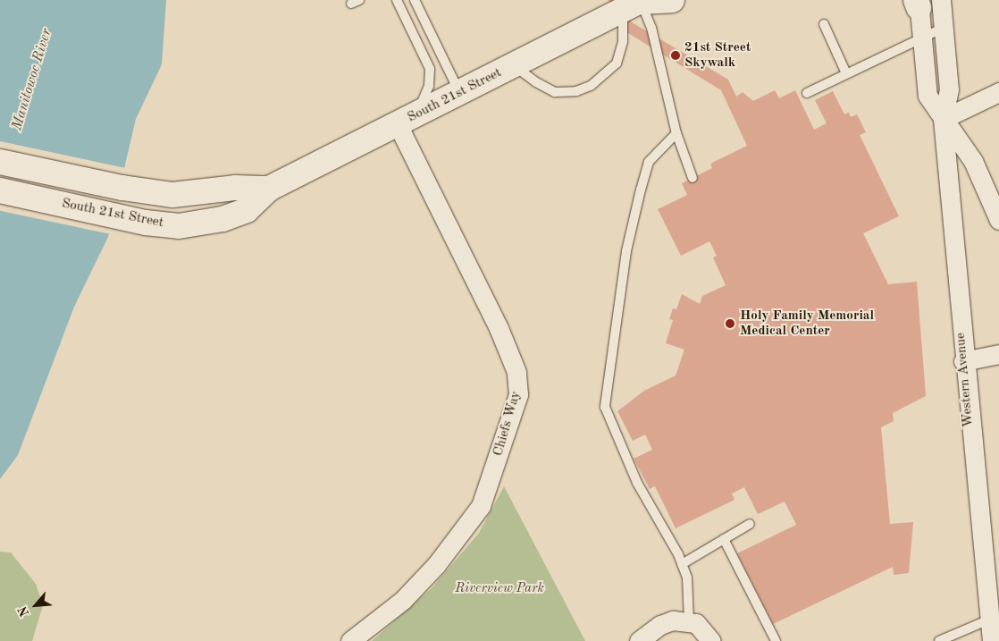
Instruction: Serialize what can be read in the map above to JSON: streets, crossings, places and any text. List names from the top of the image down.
{
  "streets": {
    "main road": ["South 21st Street"],
    "street": ["Western Avenue", "Chiefs Way"]
  },
  "crossings": [
    ["South 21st Street", "Chiefs Way"]
  ],
  "water": ["Manitowoc River"],
  "parks": ["Riverview Park"],
  "places": ["21st Street Skywalk", "Holy Family Memorial Medical Center"],
  "north": "bottom left"
}
